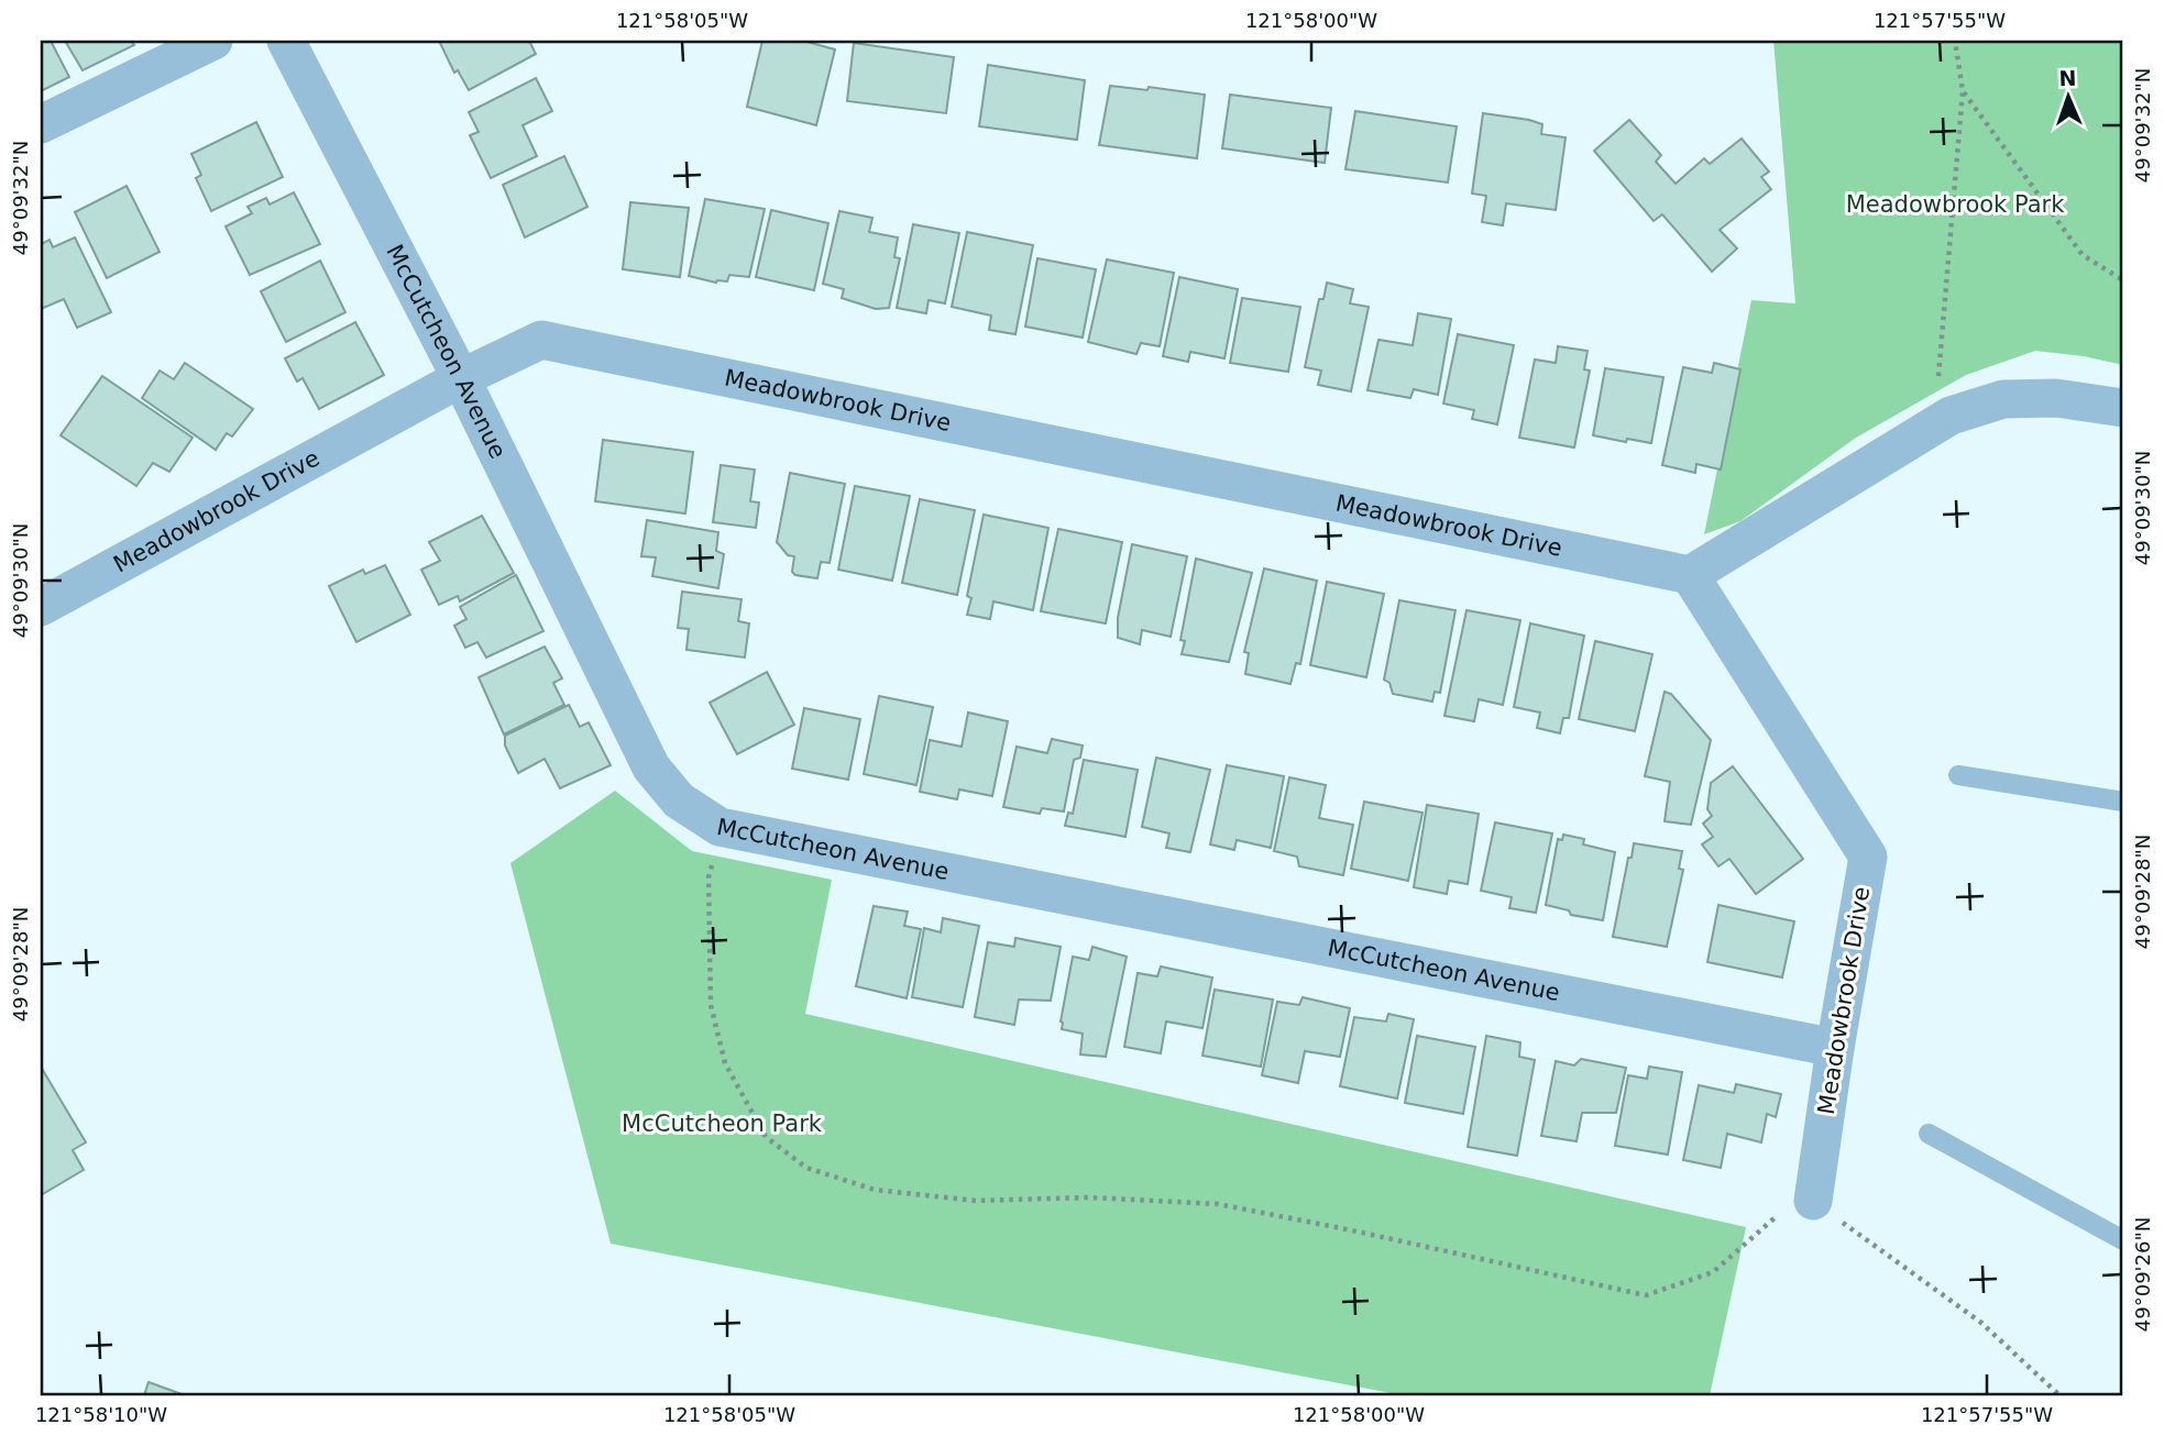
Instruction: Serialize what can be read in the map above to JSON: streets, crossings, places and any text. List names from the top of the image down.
{
  "streets": {
    "street": ["McCutcheon Avenue", "Meadowbrook Drive"]
  },
  "crossings": [
    ["McCutcheon Avenue", "Meadowbrook Drive"]
  ],
  "parks": ["Meadowbrook Park", "McCutcheon Park"],
  "north": "top",
  "coordinates": [
    "121°58'05\"W",
    "121°58'00\"W",
    "121°57'55\"W",
    "49°09'32\"N",
    "49°09'30\"N",
    "49°09'28\"N",
    "49°09'26\"N",
    "121°58'10\"W"
  ]
}
